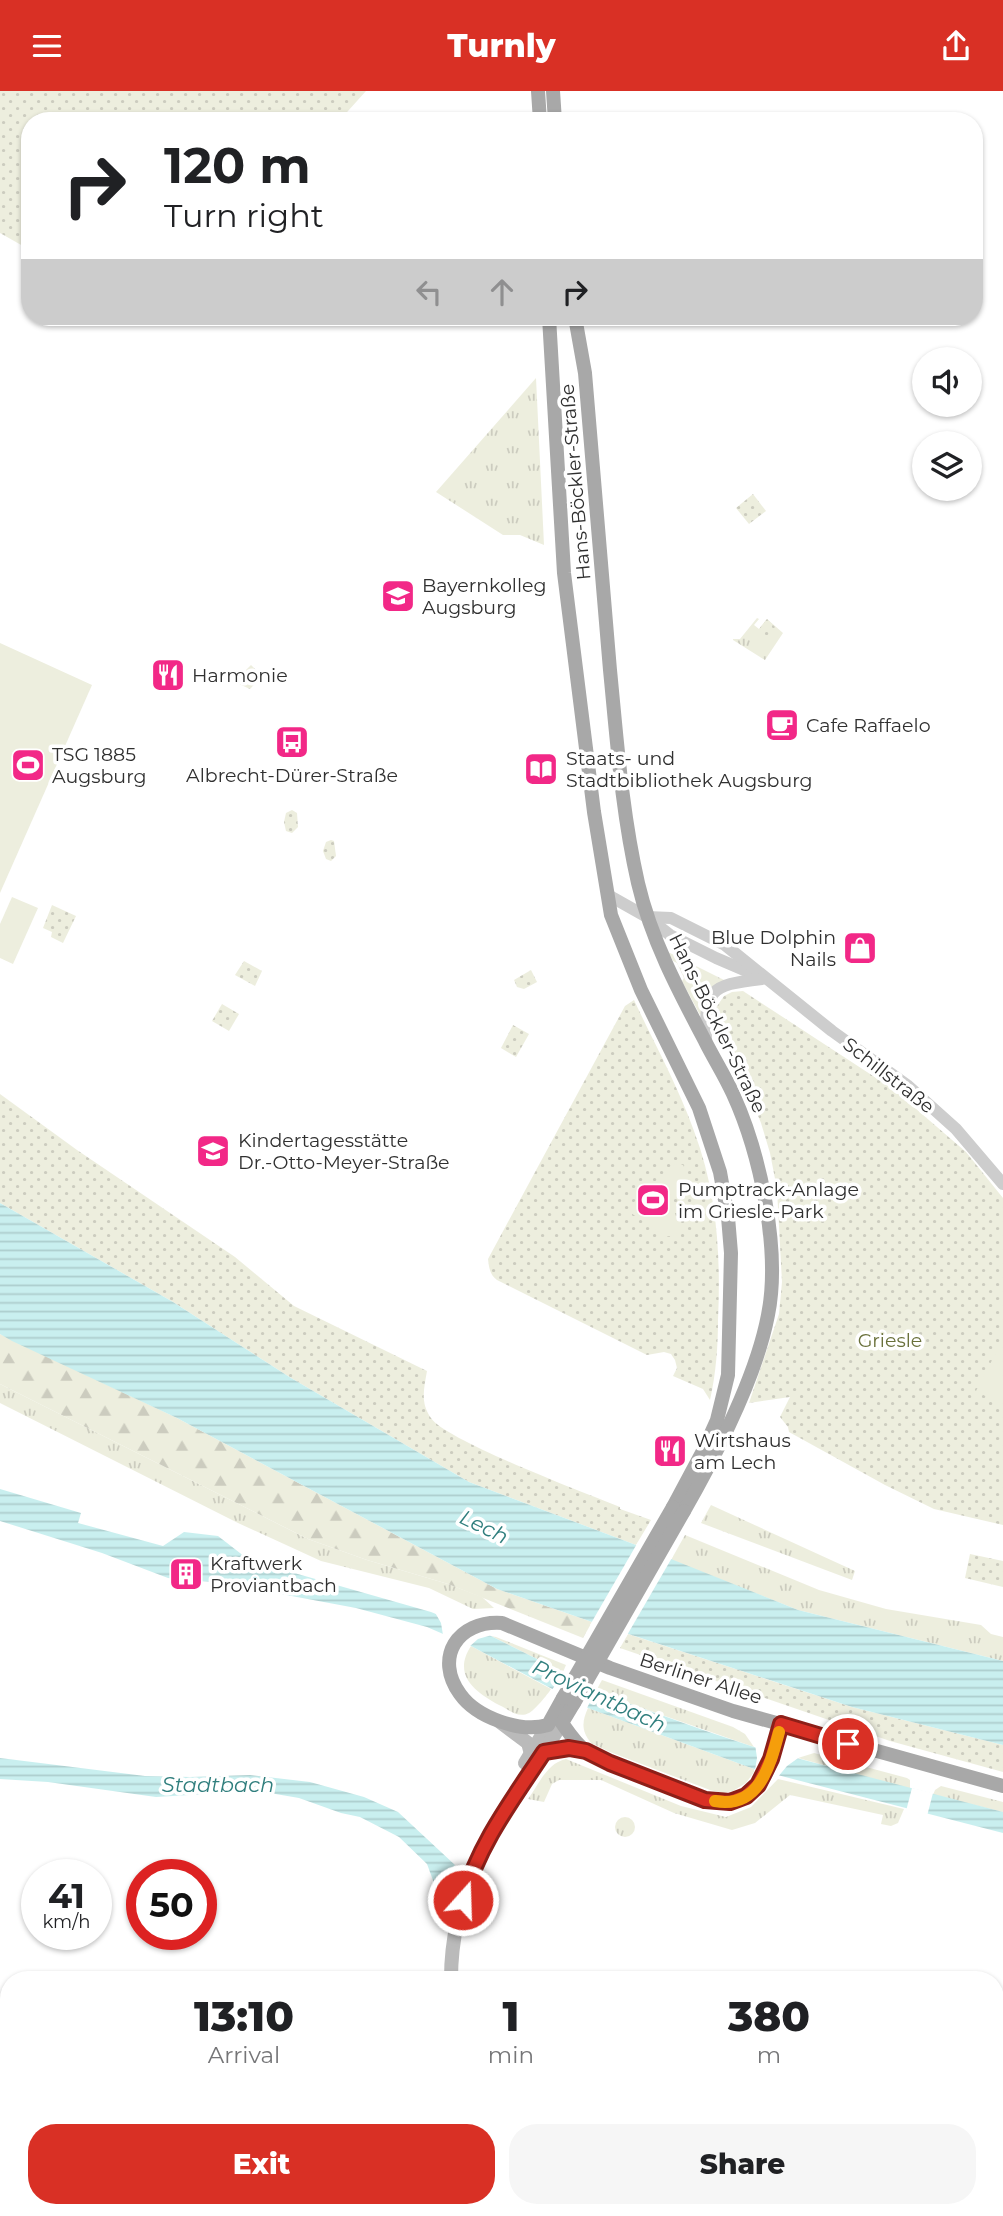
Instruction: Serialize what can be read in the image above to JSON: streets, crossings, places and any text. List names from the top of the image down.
{
  "streets": {
    "main road": ["Hans-Böckler-Straße", "Berliner Allee"],
    "street": ["Schillstraße"]
  },
  "crossings": [
    ["Hans-Böckler-Straße", "Schillstraße"]
  ],
  "water": ["Lech", "Proviantbach", "Stadtbach"],
  "parks": ["Griesle"],
  "places": {
    "school or university": ["Bayernkolleg Augsburg", "Kindertagesstätte Dr.-Otto-Meyer-Straße"],
    "restaurant": ["Harmonie", "Wirtshaus am Lech"],
    "cafe": ["Cafe Raffaelo"],
    "bus stop": ["Albrecht-Dürer-Straße"],
    "sports": ["TSG 1885 Augsburg", "Pumptrack-Anlage im Griesle-Park"],
    "library": ["Staats- und Stadtbibliothek Augsburg"],
    "shop": ["Blue Dolphin Nails"],
    "building": ["Kraftwerk Proviantbach"]
  },
  "page": {
    "header": "Turnly",
    "turn": ["120 m", "Turn right"],
    "speed": "41 km/h",
    "limit": "50",
    "eta": [
      "13:10",
      "Arrival",
      "1",
      "min",
      "380",
      "m"
    ],
    "buttons": ["Exit", "Share"]
  }
}
